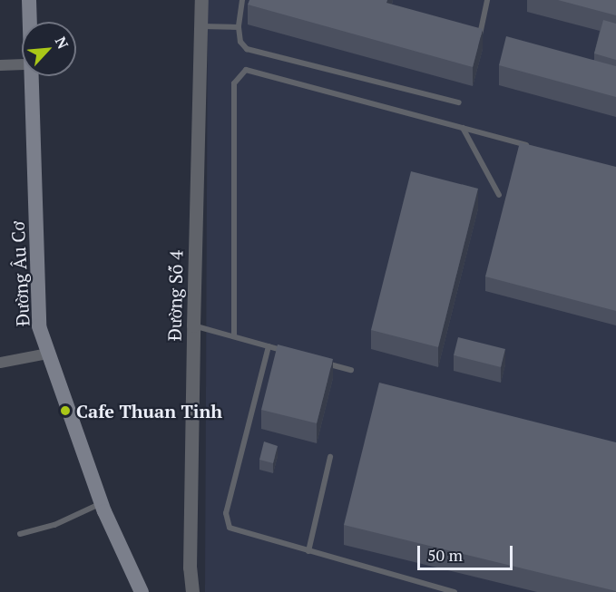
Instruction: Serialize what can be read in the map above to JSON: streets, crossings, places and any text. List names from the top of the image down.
{
  "streets": {
    "main road": ["Đường Âu Cơ"],
    "street": ["Đường Số 4"]
  },
  "places": ["Cafe Thuan Tinh"],
  "scale_bar": "50 m",
  "north": "top right"
}
